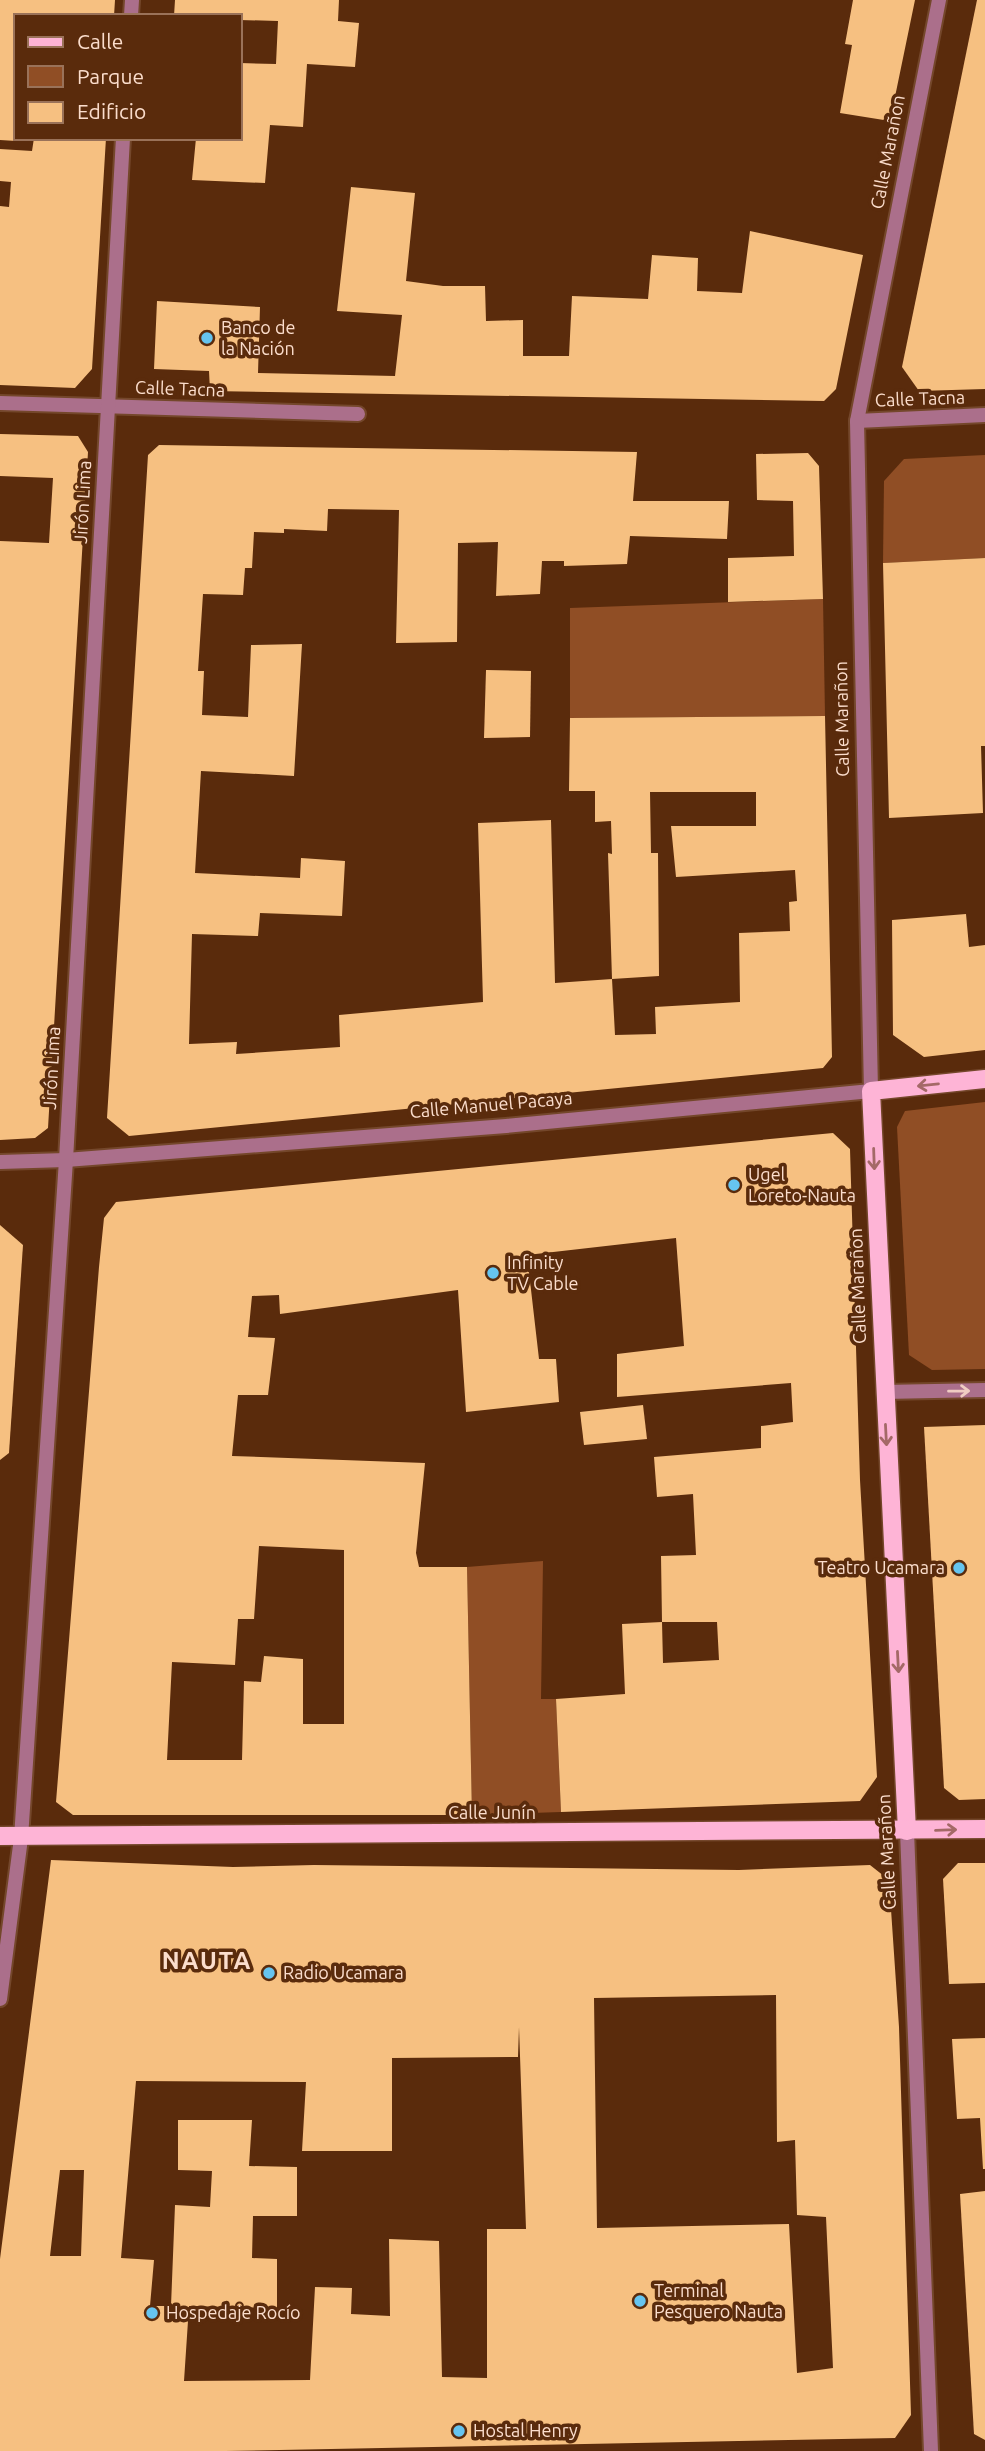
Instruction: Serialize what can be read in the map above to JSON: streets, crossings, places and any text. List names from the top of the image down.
{
  "streets": {
    "main road": ["Calle Marañon", "Calle Manuel Pacaya", "Calle Junín"],
    "street": ["Calle Tacna", "Jirón Lima"]
  },
  "crossings": [
    ["Calle Marañon", "Calle Tacna"],
    ["Calle Marañon", "Calle Manuel Pacaya"],
    ["Calle Marañon", "Calle Junín"],
    ["Calle Tacna", "Jirón Lima"],
    ["Jirón Lima", "Calle Manuel Pacaya"],
    ["Jirón Lima", "Calle Junín"]
  ],
  "districts": ["NAUTA"],
  "places": [
    "Banco de la Nación",
    "Ugel Loreto-Nauta",
    "Infinity TV Cable",
    "Teatro Ucamara",
    "Radio Ucamara",
    "Terminal Pesquero Nauta",
    "Hospedaje Rocío",
    "Hostal Henry"
  ],
  "legend": ["Calle", "Parque", "Edificio"]
}
